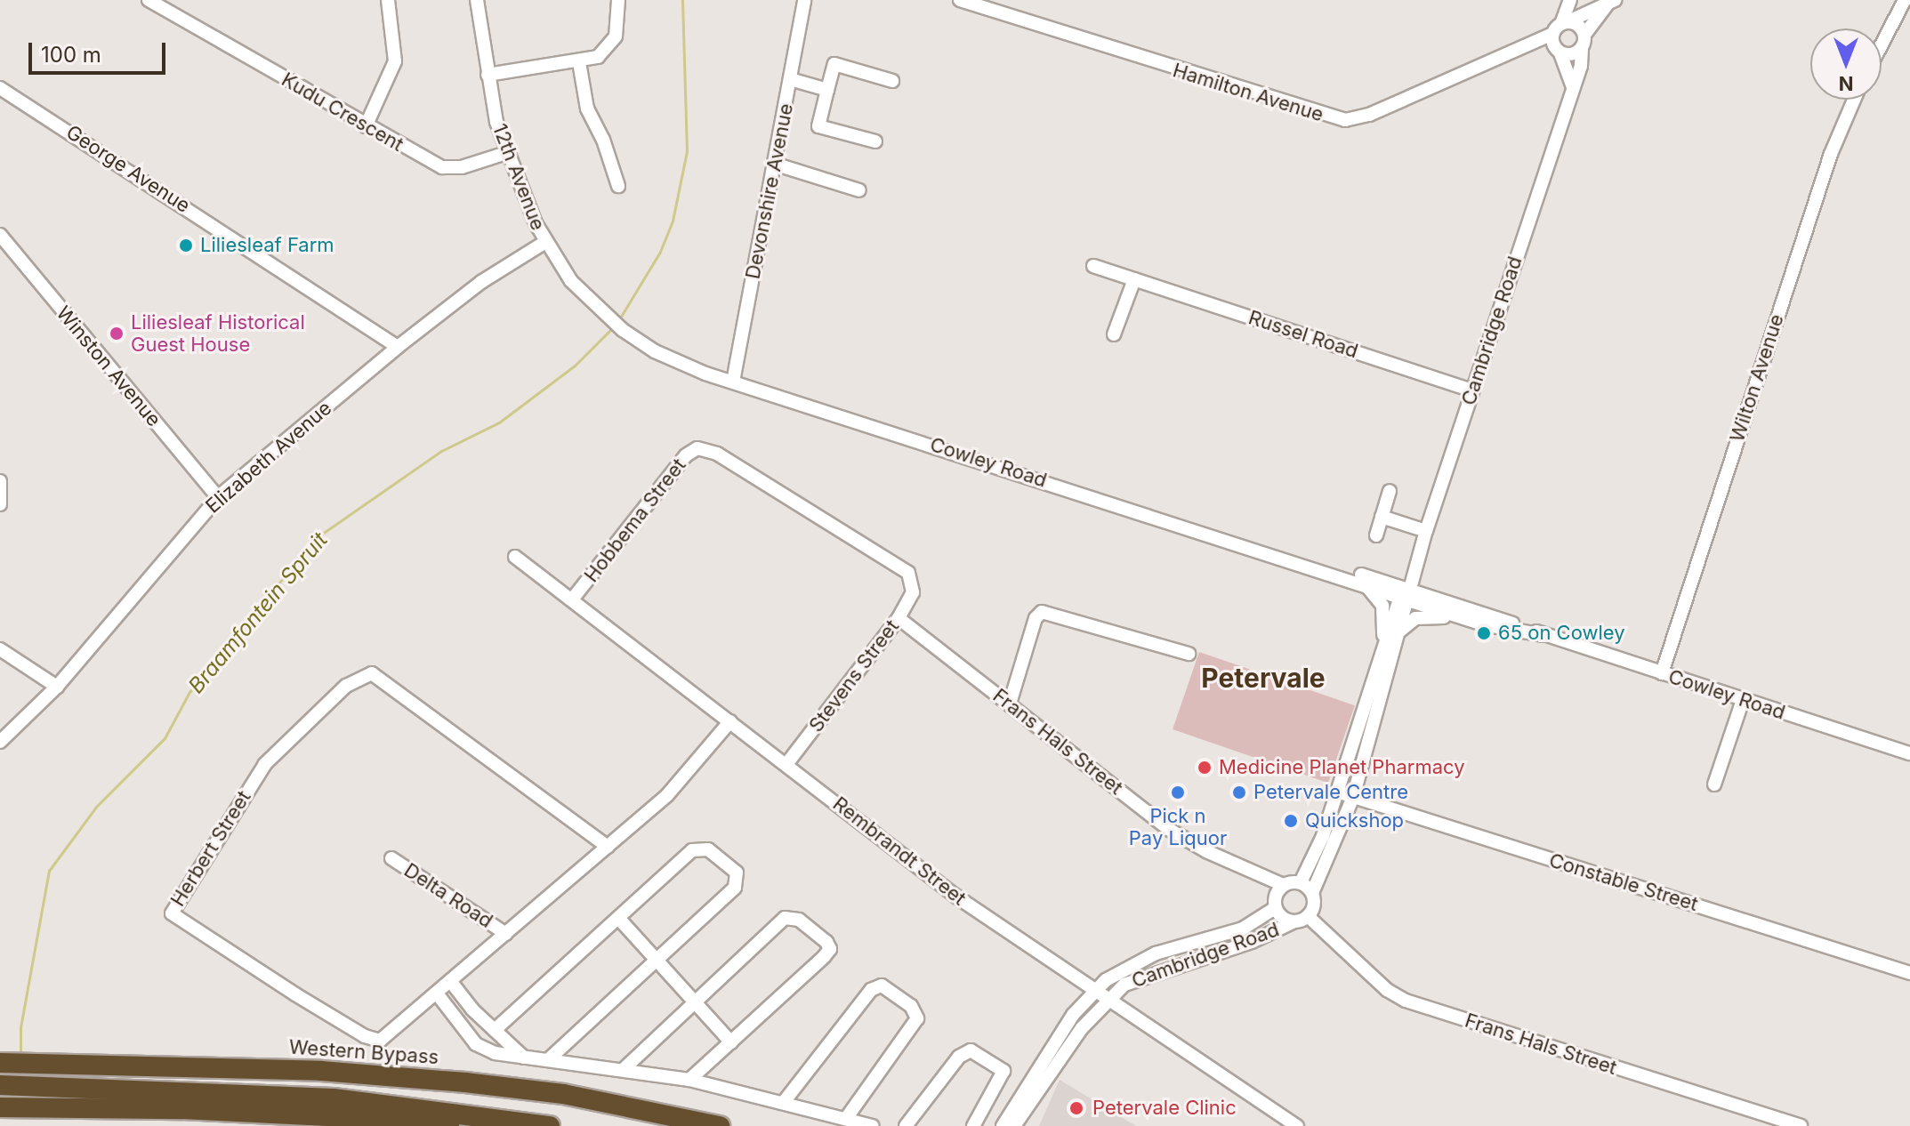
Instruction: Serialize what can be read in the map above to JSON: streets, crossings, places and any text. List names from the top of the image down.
{
  "streets": {
    "highway": ["Western Bypass"],
    "street": [
      "Hamilton Avenue",
      "Kudu Crescent",
      "George Avenue",
      "12th Avenue",
      "Devonshire Avenue",
      "Cambridge Road",
      "Russel Road",
      "Winston Avenue",
      "Wilton Avenue",
      "Elizabeth Avenue",
      "Cowley Road",
      "Hobbema Street",
      "Stevens Street",
      "Frans Hals Street",
      "Herbert Street",
      "Rembrandt Street",
      "Constable Street",
      "Delta Road"
    ]
  },
  "crossings": [
    ["Hamilton Avenue", "Cambridge Road"],
    ["Kudu Crescent", "12th Avenue"],
    ["George Avenue", "Elizabeth Avenue"],
    ["12th Avenue", "Devonshire Avenue"],
    ["12th Avenue", "Elizabeth Avenue"],
    ["12th Avenue", "Cowley Road"],
    ["Devonshire Avenue", "Cowley Road"],
    ["Cambridge Road", "Russel Road"],
    ["Cambridge Road", "Cowley Road"],
    ["Cambridge Road", "Frans Hals Street"],
    ["Cambridge Road", "Rembrandt Street"],
    ["Cambridge Road", "Constable Street"],
    ["Winston Avenue", "Elizabeth Avenue"],
    ["Wilton Avenue", "Cowley Road"],
    ["Hobbema Street", "Stevens Street"],
    ["Hobbema Street", "Rembrandt Street"],
    ["Stevens Street", "Frans Hals Street"],
    ["Stevens Street", "Rembrandt Street"],
    ["Herbert Street", "Rembrandt Street"],
    ["Herbert Street", "Delta Road"]
  ],
  "districts": ["Petervale"],
  "water": ["Braamfontein Spruit"],
  "places": [
    "Liliesleaf Farm",
    "Liliesleaf Historical Guest House",
    "65 on Cowley",
    "Medicine Planet Pharmacy",
    "Pick n Pay Liquor",
    "Petervale Centre",
    "Quickshop",
    "Petervale Clinic"
  ],
  "scale_bar": "100 m",
  "north": "bottom"
}
